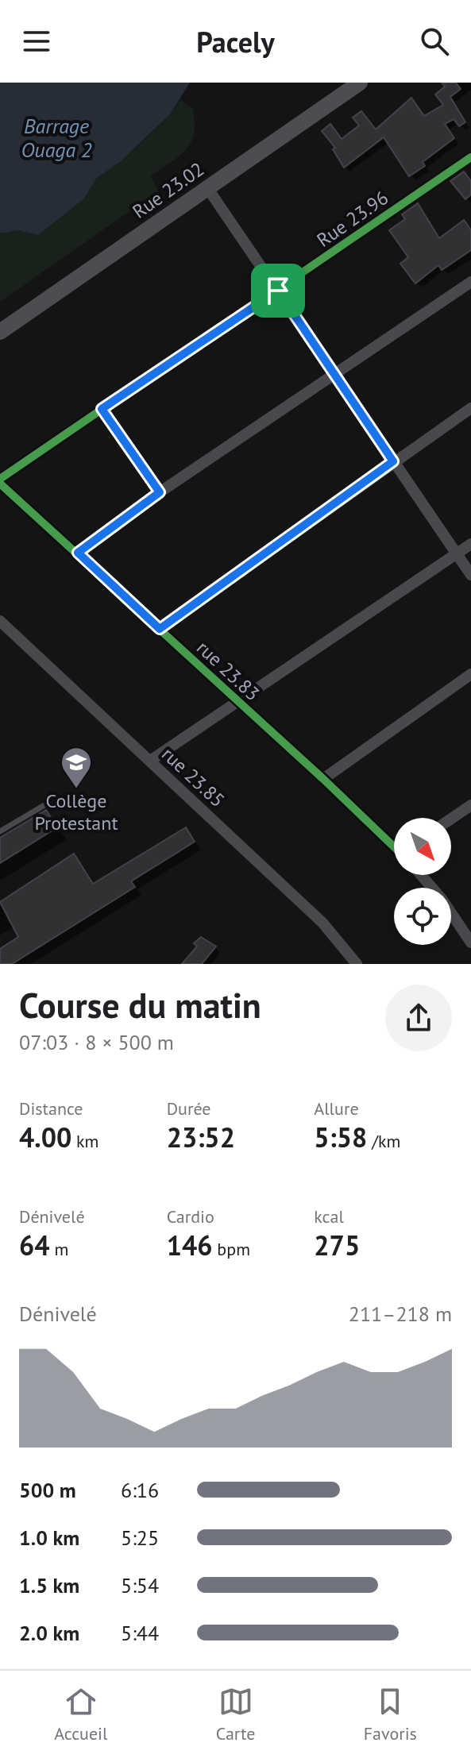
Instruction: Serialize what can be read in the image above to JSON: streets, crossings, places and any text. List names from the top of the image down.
{
  "streets": {
    "street": [
      "Rue 23.02",
      "Rue 23.96",
      "rue 23.83",
      "rue 23.85"
    ]
  },
  "water": ["Barrage Ouaga 2"],
  "places": {
    "school or university": ["Collège Protestant"]
  },
  "north": "bottom right",
  "page": {
    "header": "Pacely",
    "heading": ["Course du matin", "07:03 · 8 × 500 m"],
    "stats": [
      ["Distance", "4.00 km"],
      ["Durée", "23:52"],
      ["Allure", "5:58 /km"],
      ["Dénivelé", "64 m"],
      ["Cardio", "146 bpm"],
      ["kcal", "275"]
    ],
    "chart": ["Dénivelé", "211–218 m"],
    "list": [
      {
        "name": "500 m",
        "note": "6:16"
      },
      {
        "name": "1.0 km",
        "note": "5:25"
      },
      {
        "name": "1.5 km",
        "note": "5:54"
      },
      {
        "name": "2.0 km",
        "note": "5:44"
      }
    ],
    "tabs": ["Accueil", "Carte", "Favoris"]
  }
}
